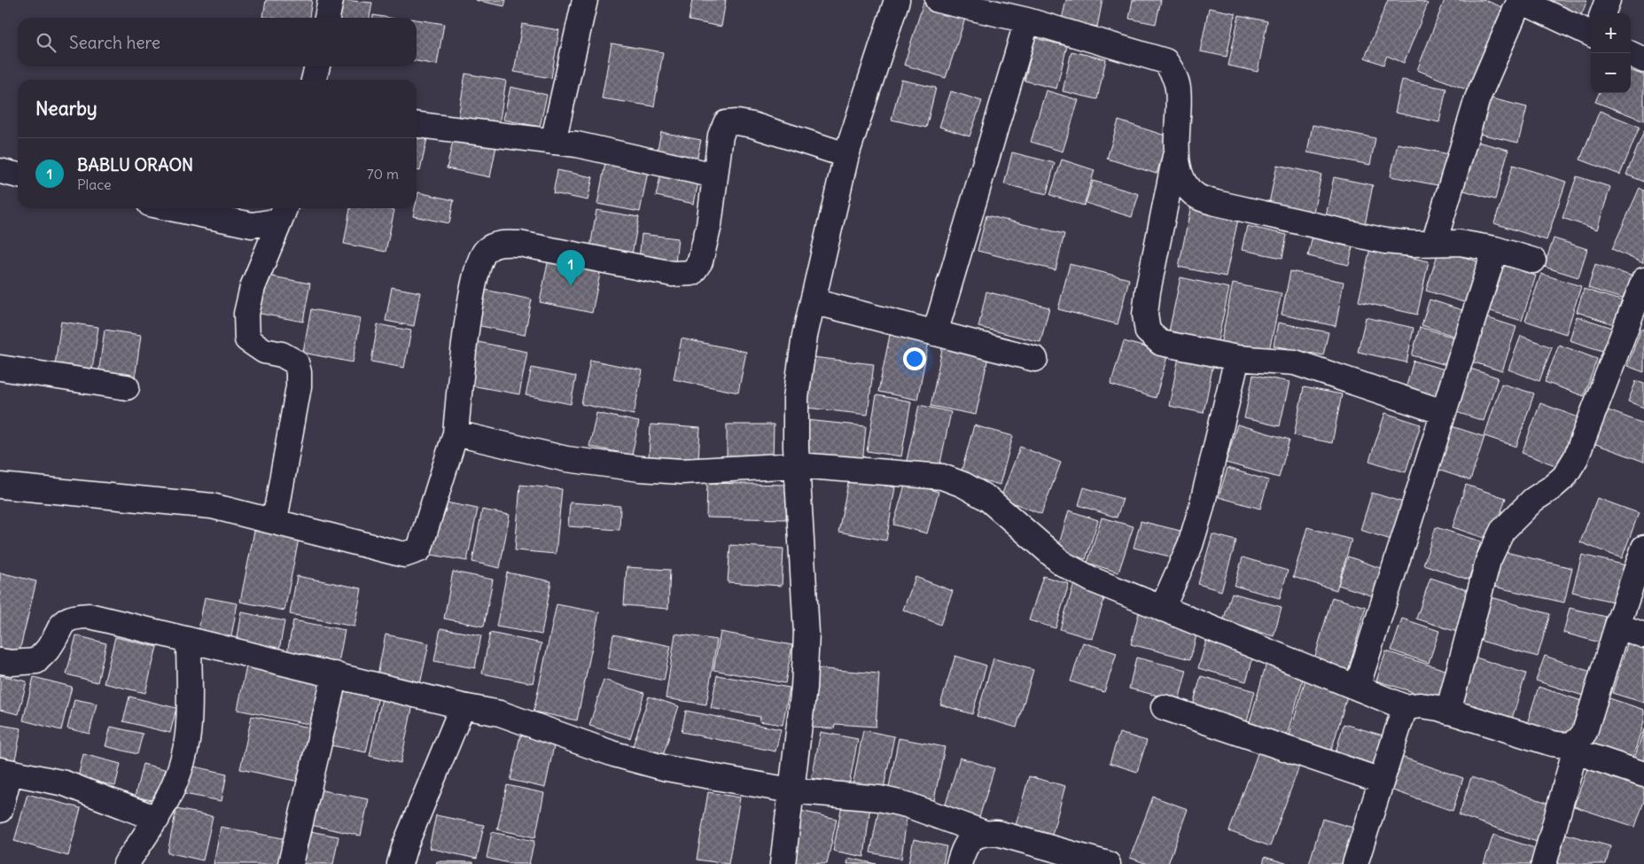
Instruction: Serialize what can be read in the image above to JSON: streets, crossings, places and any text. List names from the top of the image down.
{
  "page": {
    "map_buttons": ["+", "−"],
    "search": "Search here",
    "heading": "Nearby",
    "list": [
      {
        "mark": "1",
        "name": "BABLU ORAON",
        "note": "Place",
        "value": "70 m"
      }
    ],
    "pins": "1"
  }
}
